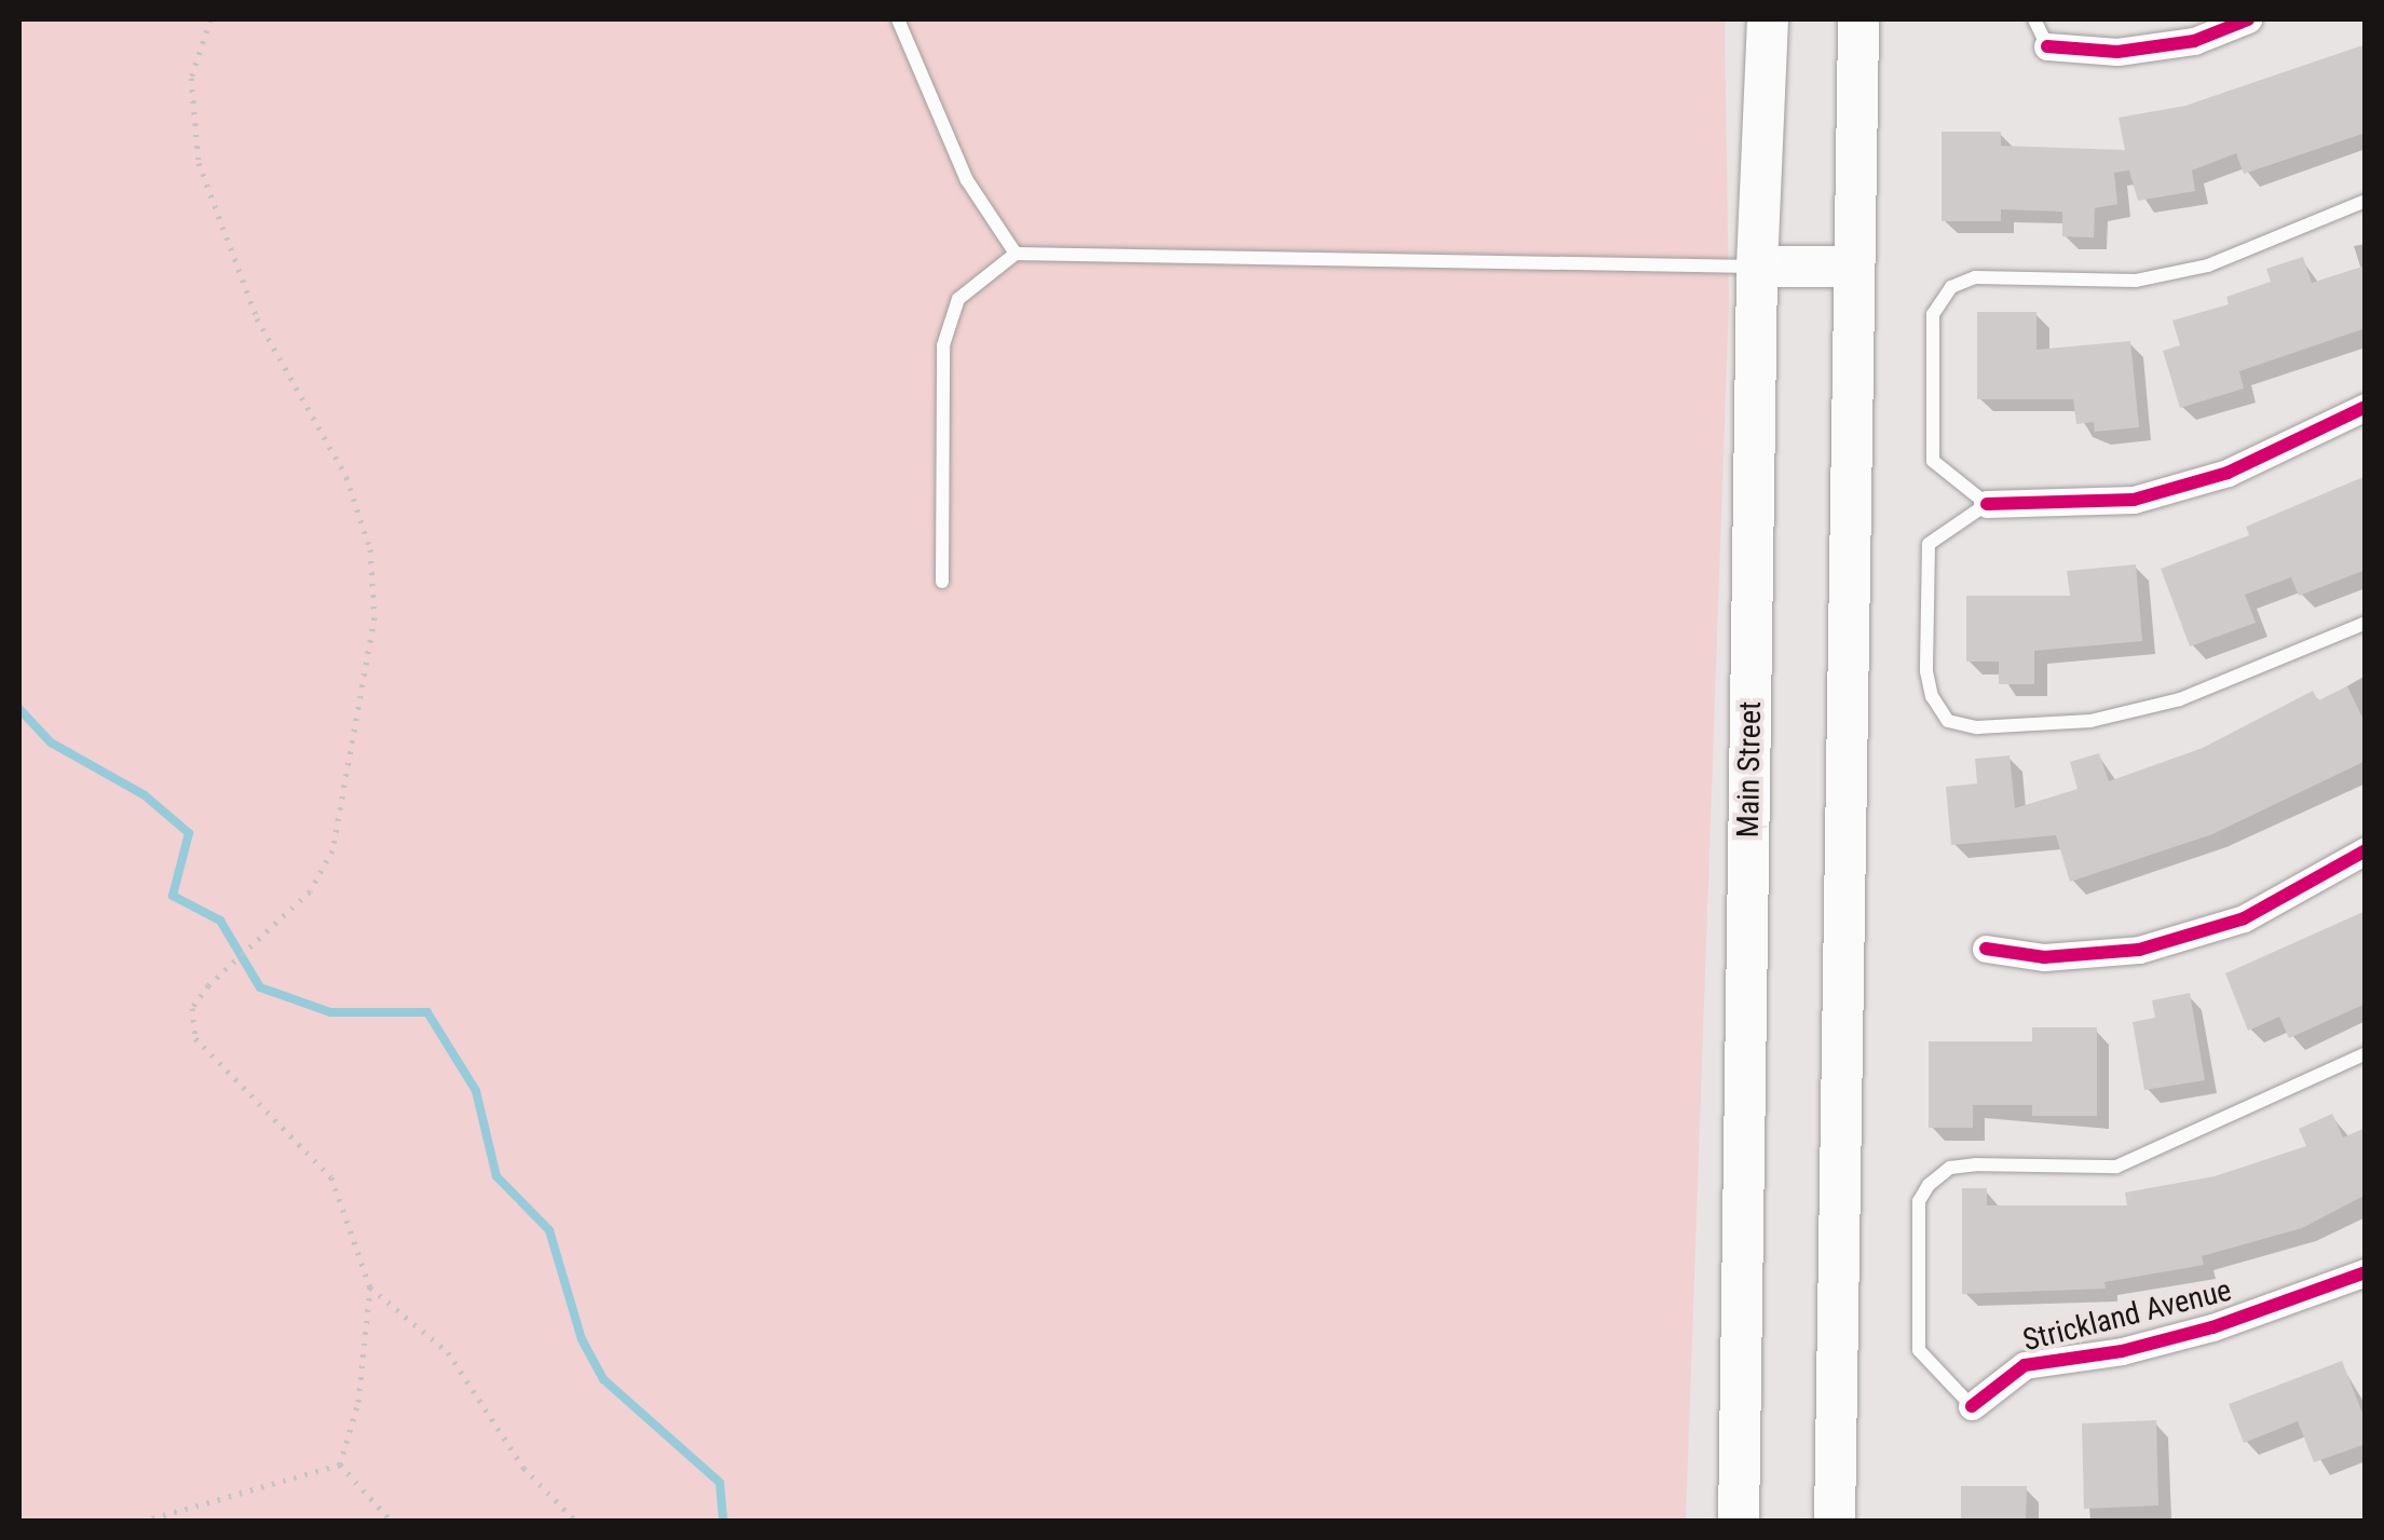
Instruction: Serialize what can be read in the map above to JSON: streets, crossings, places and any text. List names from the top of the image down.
{
  "streets": {
    "main road": ["Main Street"],
    "street": ["Strickland Avenue"]
  }
}
